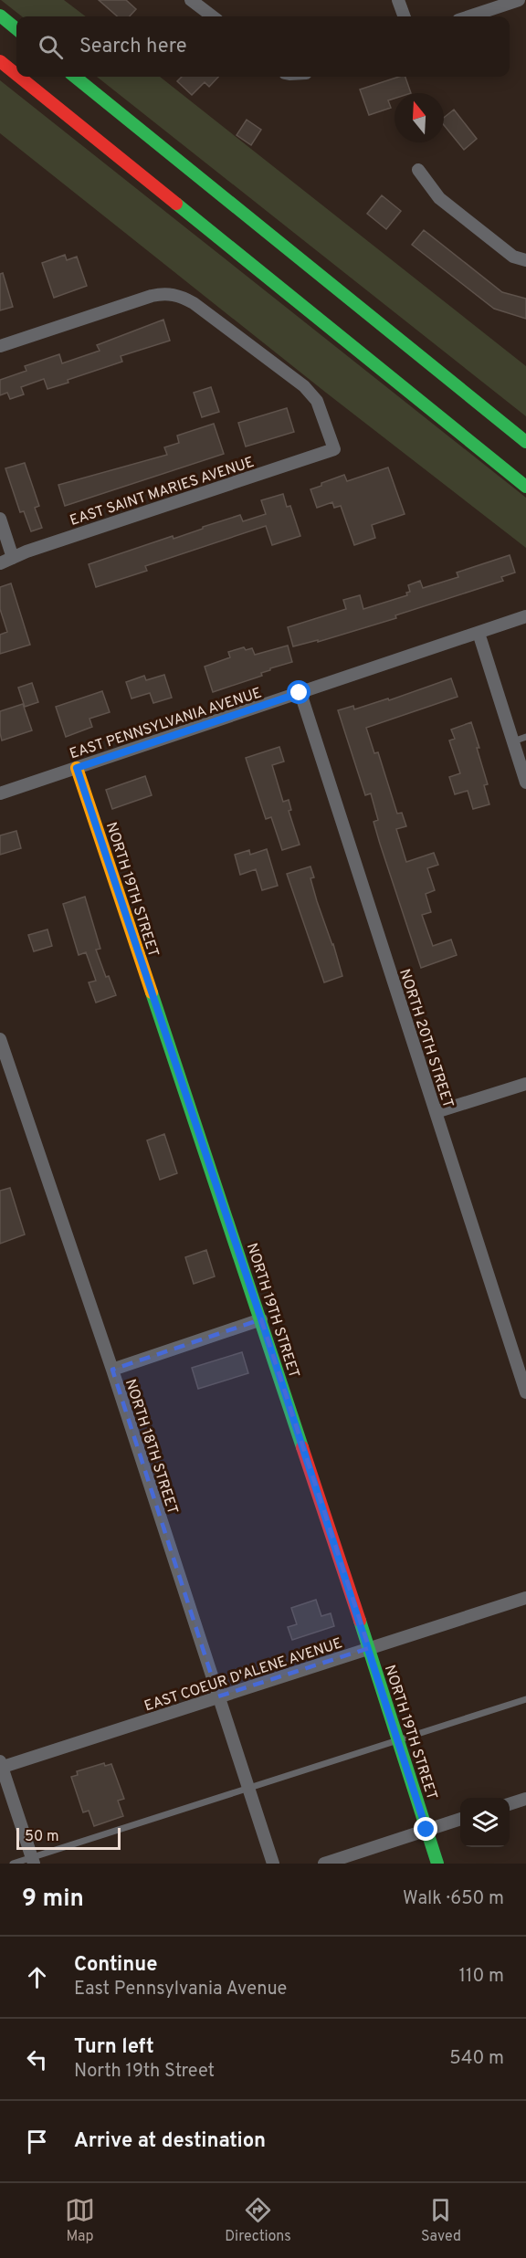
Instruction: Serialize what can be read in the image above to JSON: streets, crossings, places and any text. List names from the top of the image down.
{
  "streets": {
    "main road": ["NORTH 19TH STREET"],
    "street": [
      "EAST SAINT MARIES AVENUE",
      "EAST PENNSYLVANIA AVENUE",
      "NORTH 20TH STREET",
      "NORTH 18TH STREET",
      "EAST COEUR D'ALENE AVENUE"
    ]
  },
  "crossings": [
    ["EAST PENNSYLVANIA AVENUE", "NORTH 19TH STREET"],
    ["EAST PENNSYLVANIA AVENUE", "NORTH 20TH STREET"],
    ["NORTH 19TH STREET", "EAST COEUR D'ALENE AVENUE"],
    ["NORTH 18TH STREET", "EAST COEUR D'ALENE AVENUE"]
  ],
  "scale_bar": "50 m",
  "north": "top",
  "page": {
    "search": "Search here",
    "scale": "50 m",
    "heading": ["9 min", "Walk · 650 m"],
    "list": [
      ["Continue", "East Pennsylvania Avenue", "110 m"],
      ["Turn left", "North 19th Street", "540 m"],
      "Arrive at destination"
    ],
    "nav": ["Map", "Directions", "Saved"]
  }
}
